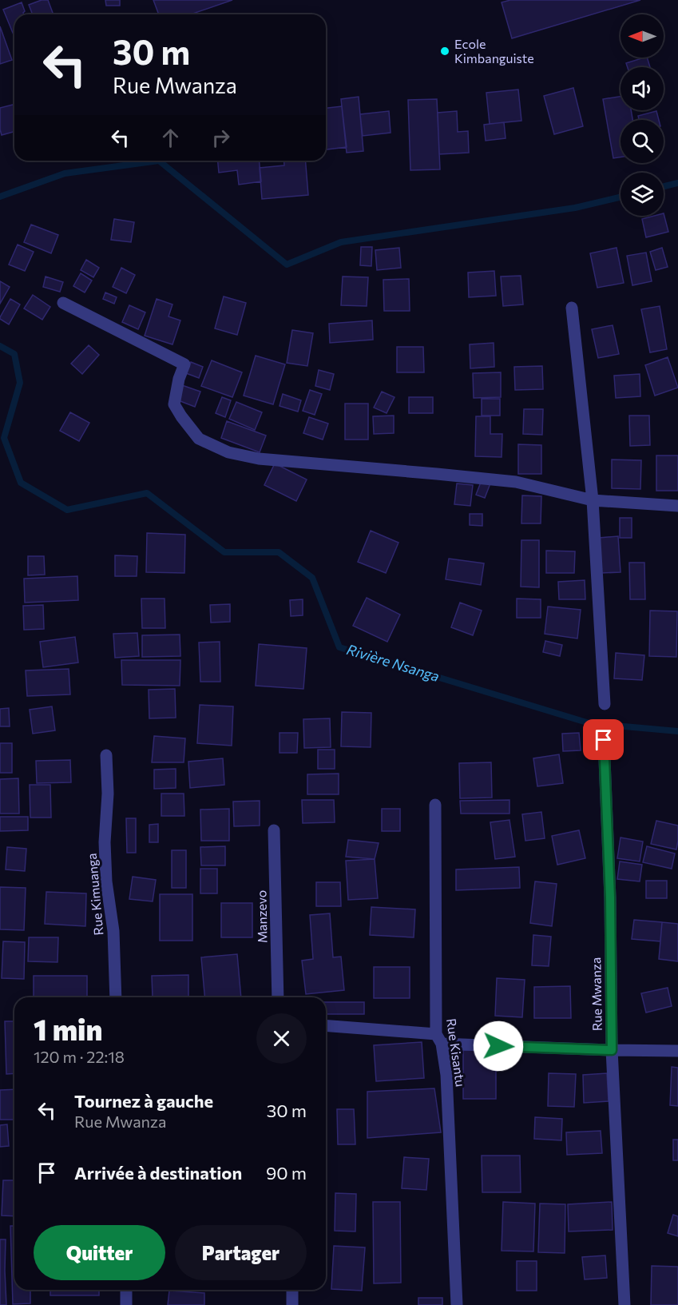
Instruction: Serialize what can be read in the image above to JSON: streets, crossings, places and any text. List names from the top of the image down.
{
  "streets": {
    "street": [
      "Rue Kimuanga",
      "Manzevo",
      "Rue Mwanza",
      "Rue Kisantu"
    ]
  },
  "water": ["Rivière Nsanga"],
  "places": ["Ecole Kimbanguiste"],
  "north": "left",
  "page": {
    "turn": ["30 m", "Rue Mwanza"],
    "heading": ["1 min", "120 m · 22:18"],
    "list": [
      {
        "name": "Tournez à gauche",
        "note": "Rue Mwanza",
        "value": "30 m"
      },
      {
        "name": "Arrivée à destination",
        "value": "90 m"
      }
    ],
    "buttons": ["Quitter", "Partager"]
  }
}
